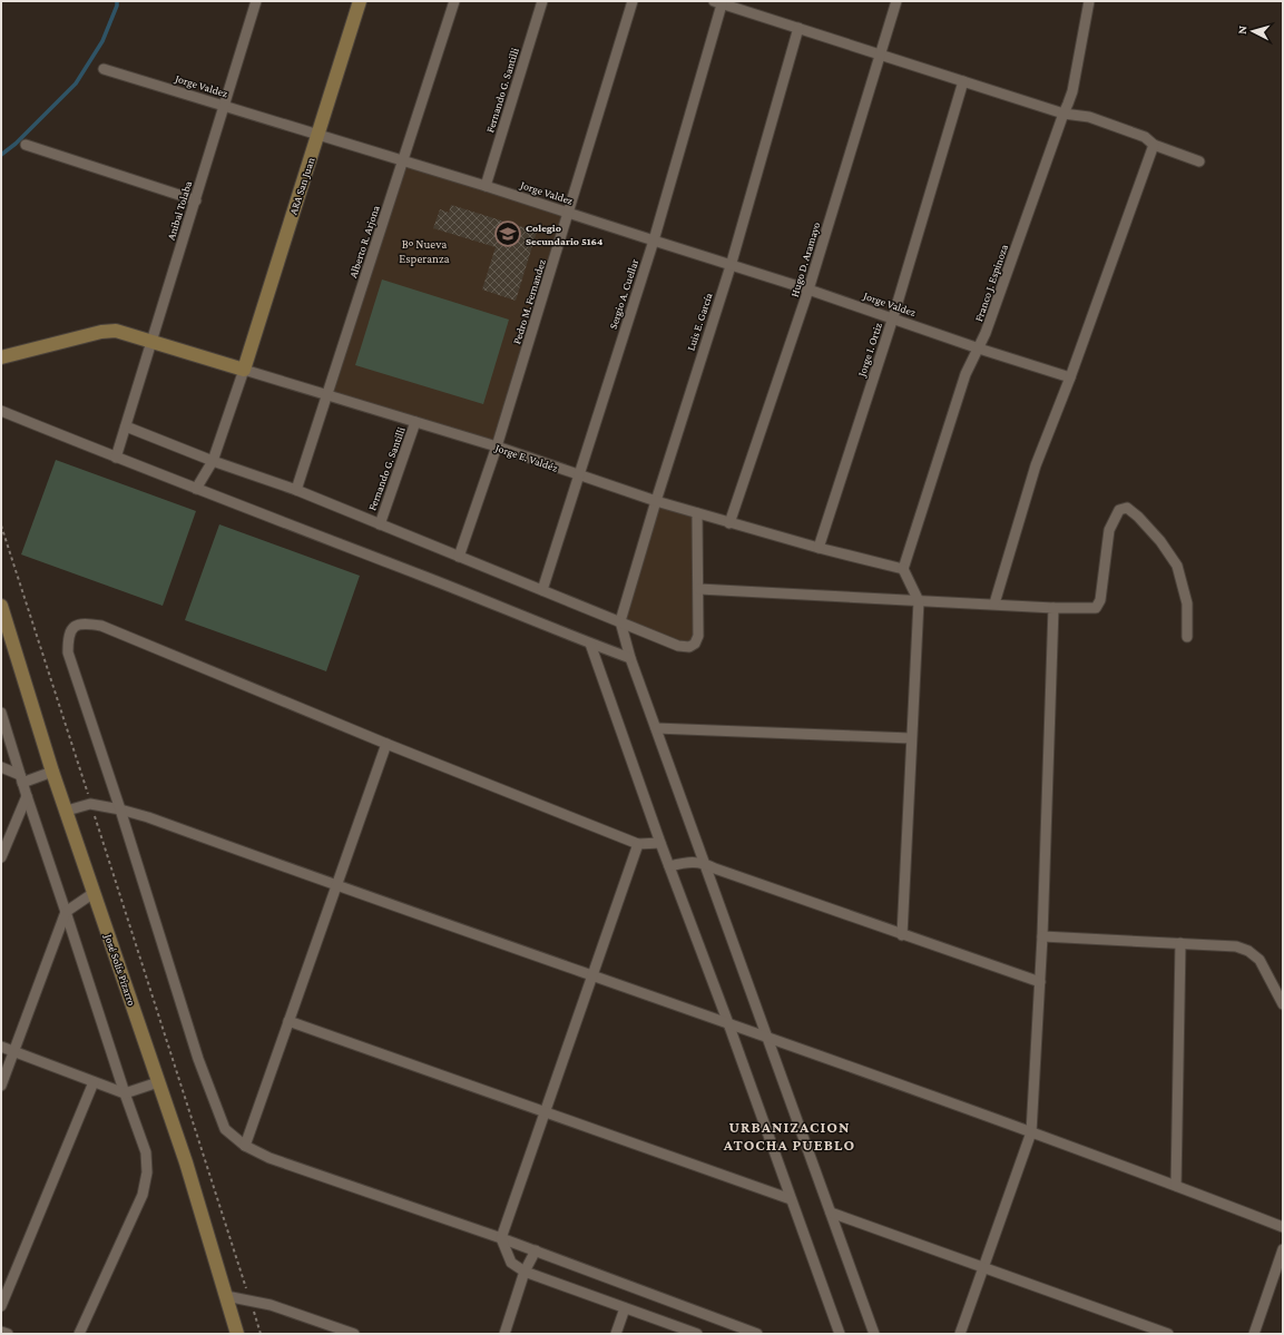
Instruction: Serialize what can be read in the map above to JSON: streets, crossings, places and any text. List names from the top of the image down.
{
  "streets": {
    "main road": ["ARA San Juan", "Jorge E. Valdéz", "José Solís Pizarro"],
    "street": [
      "Jorge Valdez",
      "Fernando G. Santilli",
      "Anibal Tolaba",
      "Alberto R. Arjona",
      "Hugo D. Aramayo",
      "Franco J. Espinoza",
      "Sergio A. Cuellar",
      "Pedro M. Fernandez",
      "Luis E. García",
      "Jorge I. Ortiz"
    ]
  },
  "crossings": [
    ["Jorge Valdez", "Fernando G. Santilli"],
    ["Jorge Valdez", "ARA San Juan"],
    ["Jorge Valdez", "Anibal Tolaba"],
    ["Jorge Valdez", "Alberto R. Arjona"],
    ["Jorge Valdez", "Hugo D. Aramayo"],
    ["Jorge Valdez", "Franco J. Espinoza"],
    ["Jorge Valdez", "Sergio A. Cuellar"],
    ["Jorge Valdez", "Pedro M. Fernandez"],
    ["Jorge Valdez", "Luis E. García"],
    ["Jorge Valdez", "Jorge I. Ortiz"],
    ["Fernando G. Santilli", "Jorge E. Valdéz"],
    ["ARA San Juan", "Jorge E. Valdéz"],
    ["Anibal Tolaba", "Jorge E. Valdéz"],
    ["Alberto R. Arjona", "Jorge E. Valdéz"],
    ["Hugo D. Aramayo", "Jorge E. Valdéz"],
    ["Franco J. Espinoza", "Jorge E. Valdéz"],
    ["Sergio A. Cuellar", "Jorge E. Valdéz"],
    ["Pedro M. Fernandez", "Jorge E. Valdéz"],
    ["Luis E. García", "Jorge E. Valdéz"],
    ["Jorge I. Ortiz", "Jorge E. Valdéz"]
  ],
  "districts": ["Bº Nueva Esperanza", "URBANIZACION ATOCHA PUEBLO"],
  "places": {
    "school or university": ["Colegio Secundario 5164"]
  },
  "north": "left"
}
